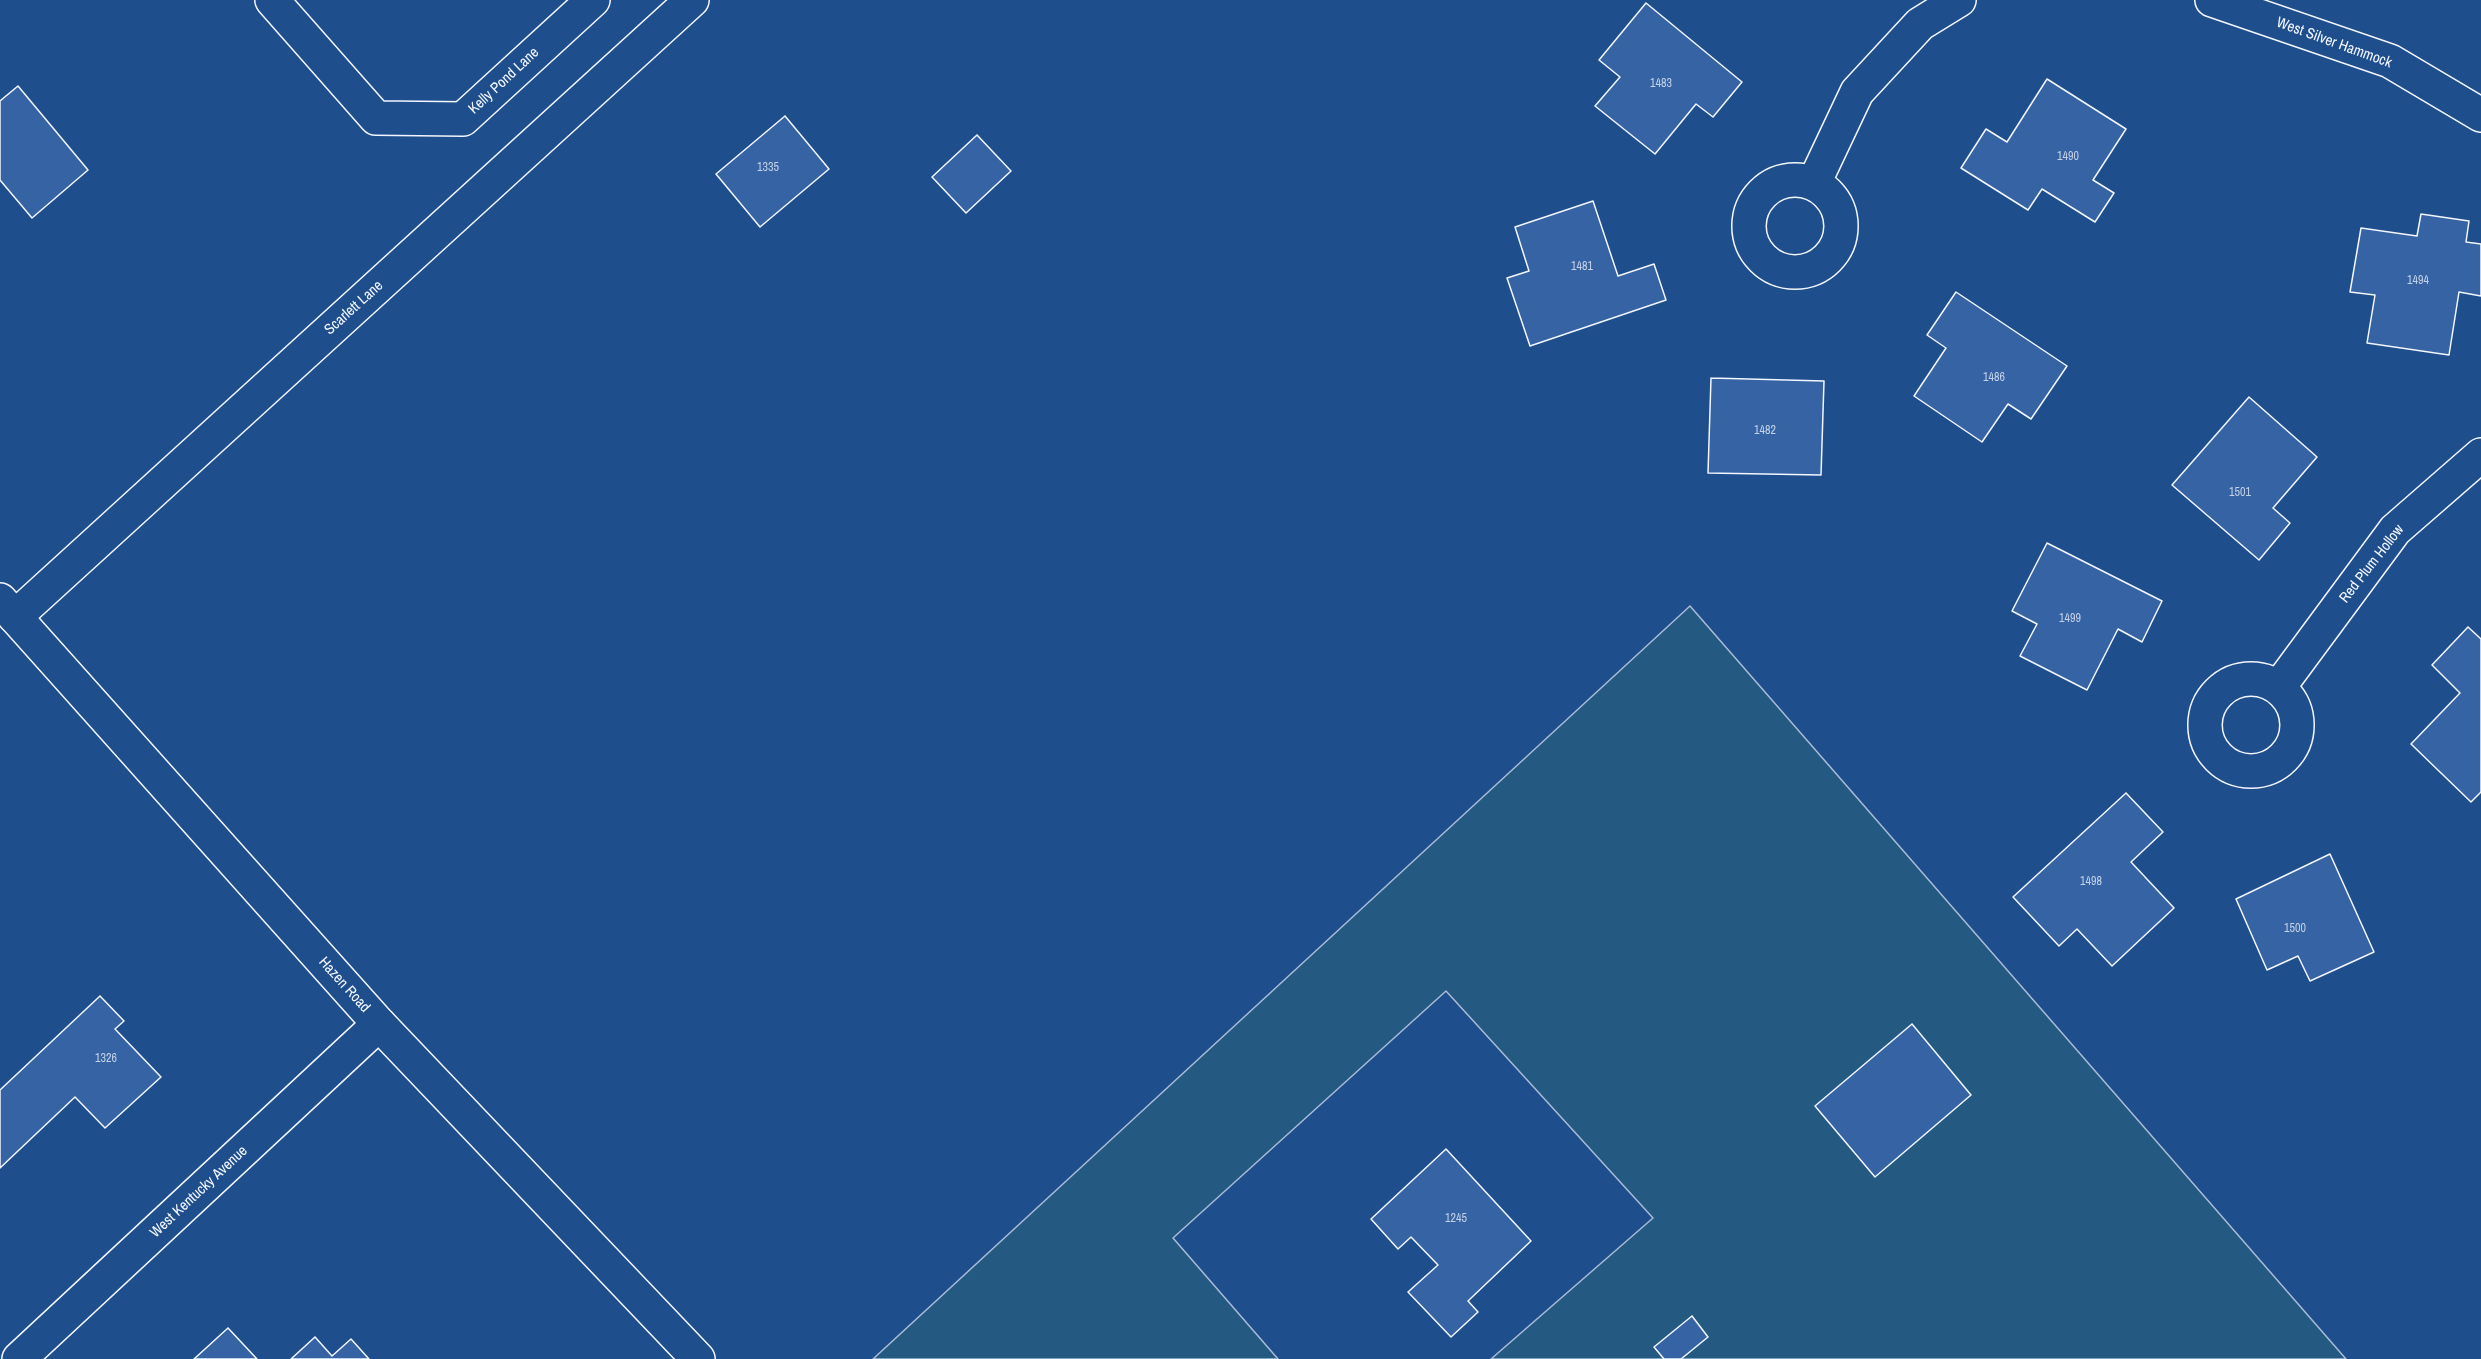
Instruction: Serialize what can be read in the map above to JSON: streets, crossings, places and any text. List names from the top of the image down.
{
  "streets": {
    "street": [
      "West Silver Hammock",
      "Kelly Pond Lane",
      "Scarlett Lane",
      "Red Plum Hollow",
      "Hazen Road",
      "West Kentucky Avenue"
    ]
  },
  "crossings": [
    ["Scarlett Lane", "Hazen Road"],
    ["Hazen Road", "West Kentucky Avenue"]
  ],
  "house_numbers": [
    "1483",
    "1490",
    "1335",
    "1481",
    "1494",
    "1486",
    "1482",
    "1501",
    "1499",
    "1498",
    "1500",
    "1326",
    "1245"
  ]
}
